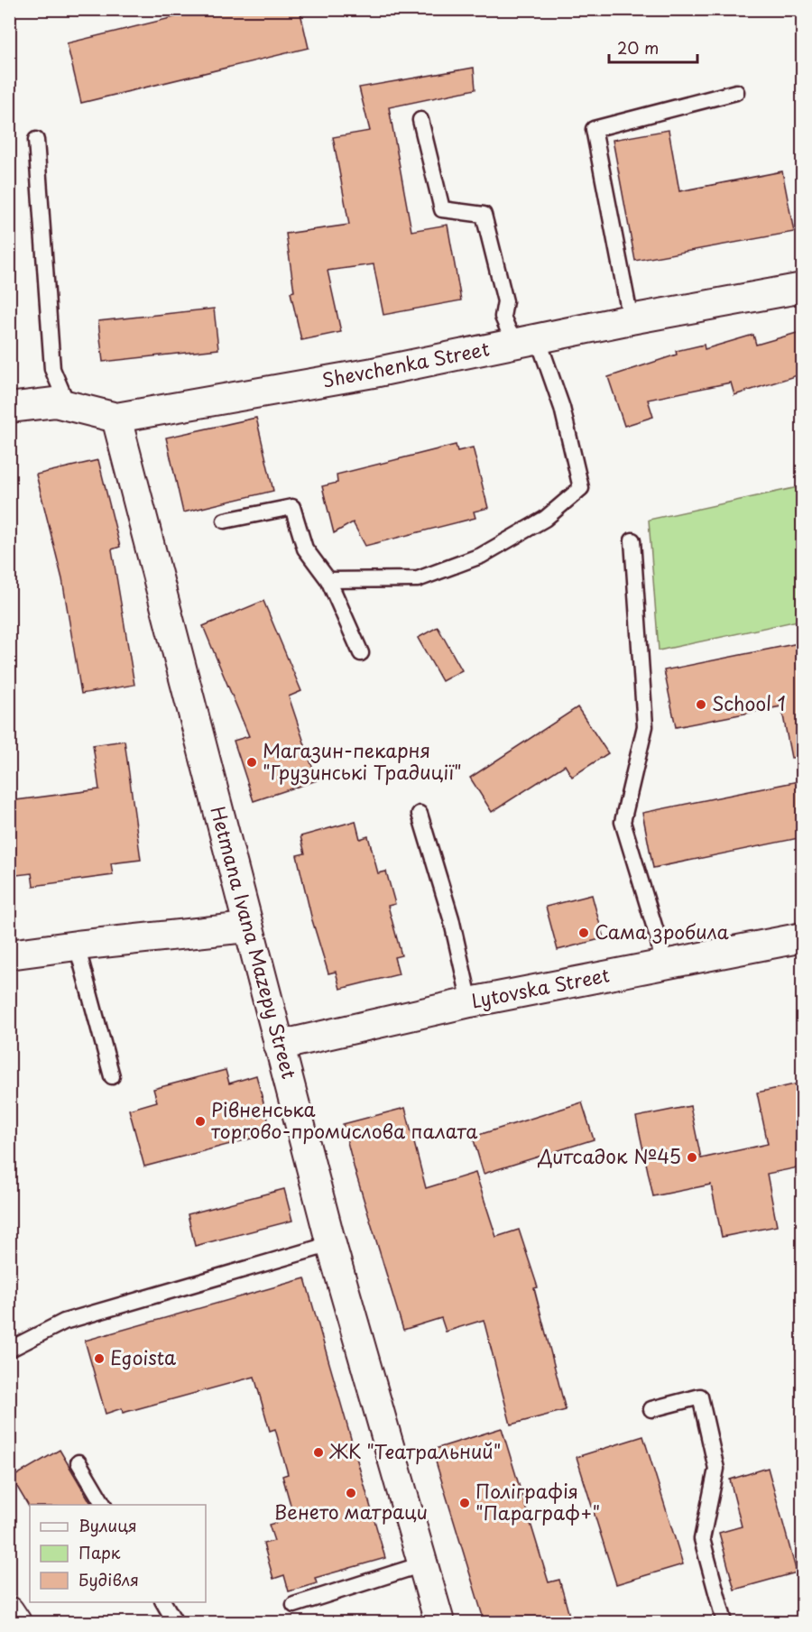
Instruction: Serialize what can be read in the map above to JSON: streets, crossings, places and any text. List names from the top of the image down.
{
  "streets": {
    "street": ["Shevchenka Street", "Hetmana Ivana Mazepy Street", "Lytovska Street"]
  },
  "crossings": [
    ["Shevchenka Street", "Hetmana Ivana Mazepy Street"],
    ["Hetmana Ivana Mazepy Street", "Lytovska Street"]
  ],
  "places": [
    "School 1",
    "Магазин-пекарня \"Грузинські Традиції\"",
    "Сама зробила",
    "Рівненська торгово-промислова палата",
    "Дитсадок №45",
    "Egoista",
    "ЖК \"Театральний\"",
    "Венето матраци",
    "Поліграфія \"Параграф+\""
  ],
  "legend": ["Вулиця", "Парк", "Будівля"],
  "scale_bar": "20 m"
}
